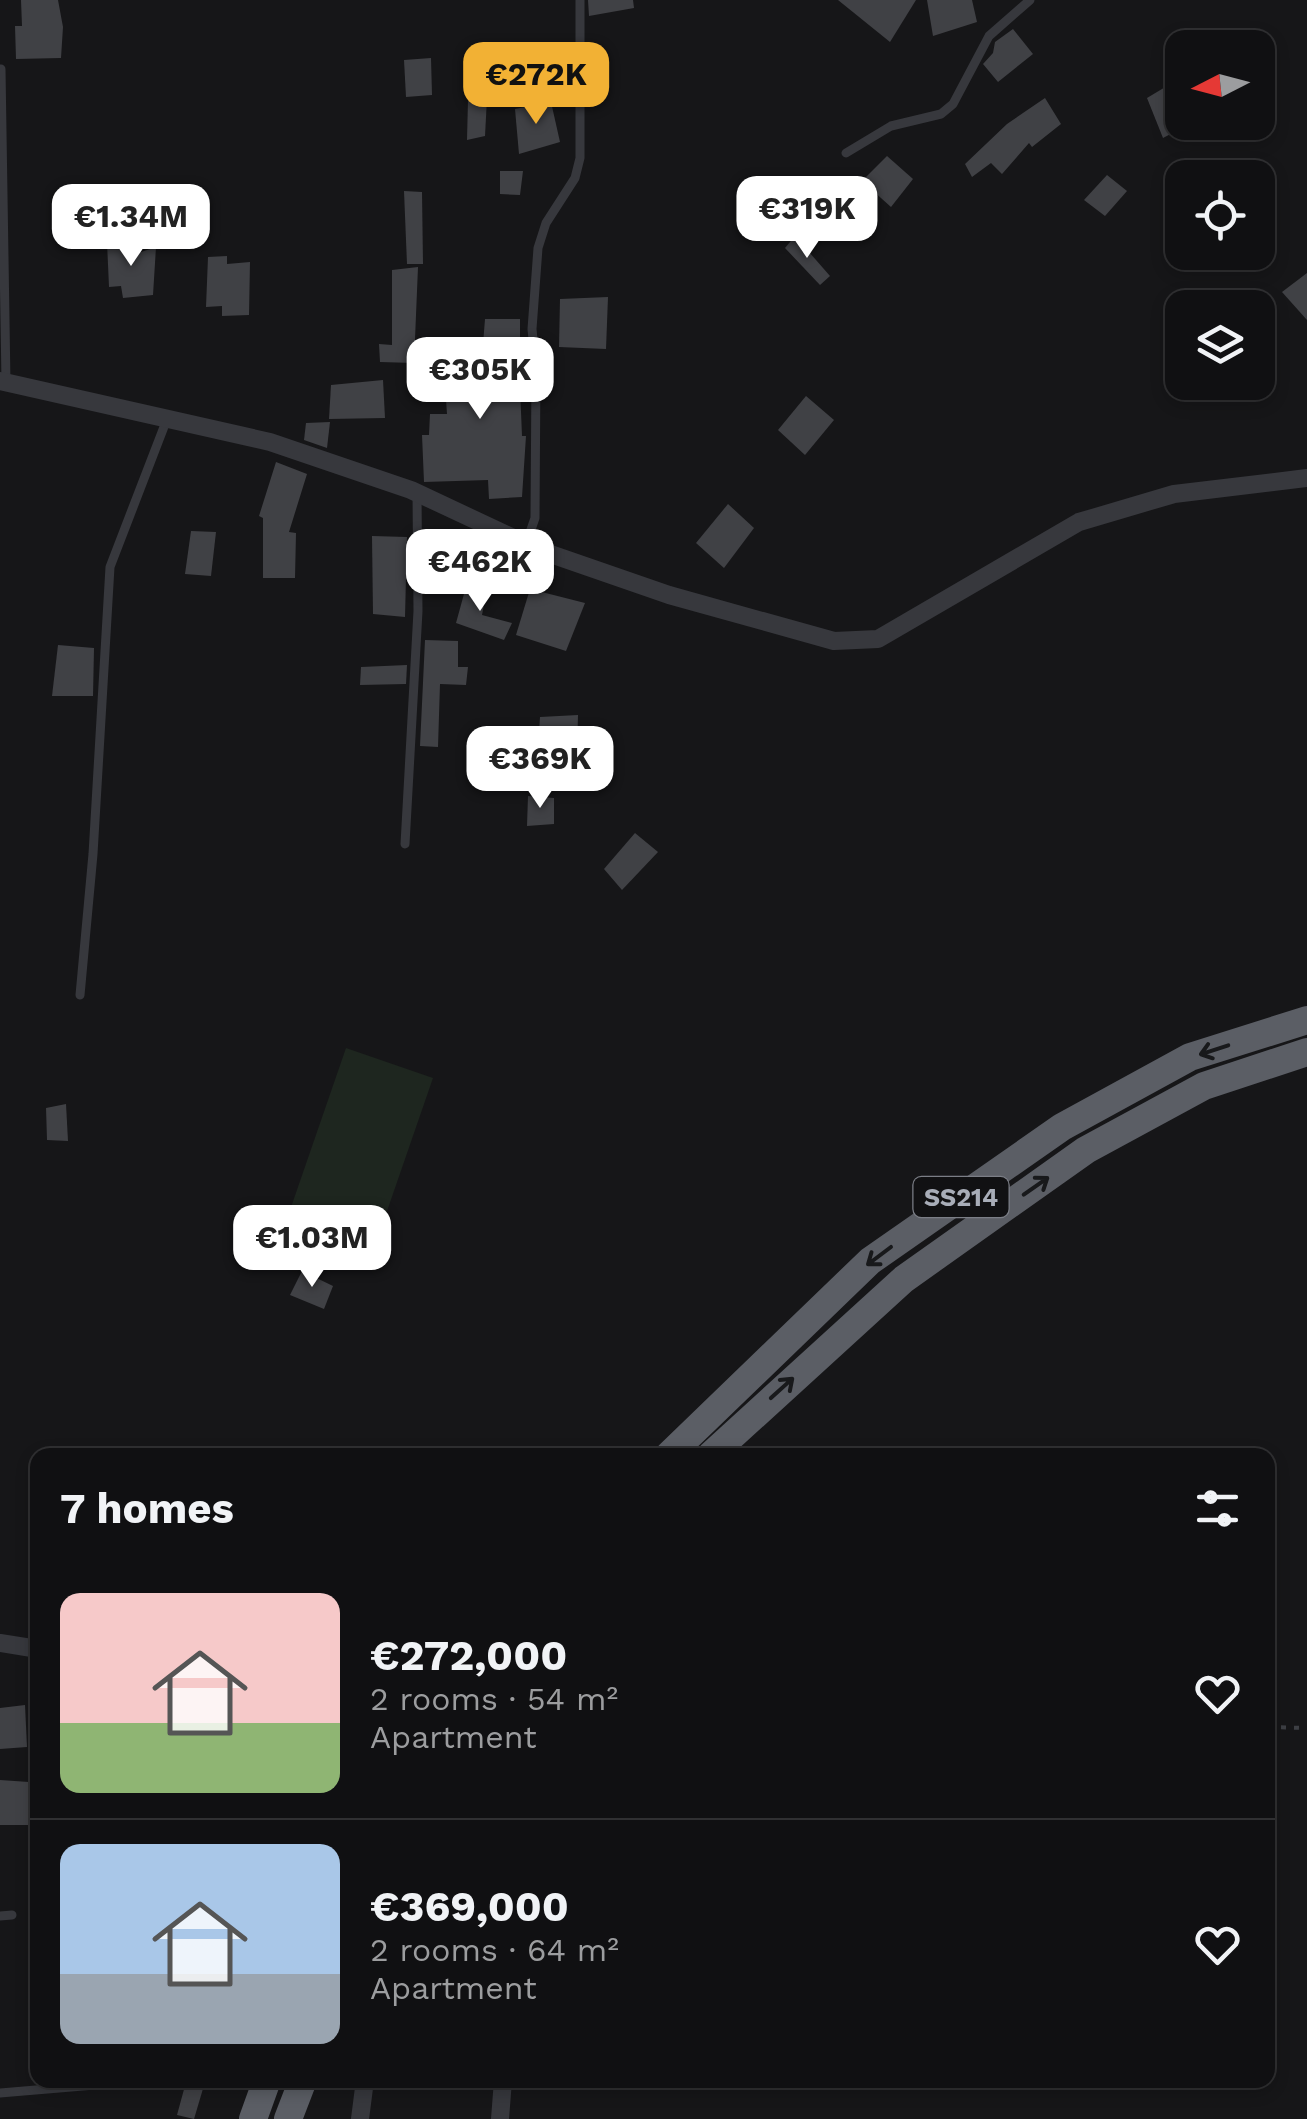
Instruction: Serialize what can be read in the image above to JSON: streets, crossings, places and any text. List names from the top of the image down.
{
  "streets": {
    "highway": ["SS214"]
  },
  "north": "left",
  "page": {
    "price": [
      "€272K",
      "€319K",
      "€1.34M",
      "€305K",
      "€462K",
      "€369K",
      "€1.03M"
    ],
    "heading": "7 homes",
    "list": [
      {
        "name": "€272,000",
        "note": "2 rooms · 54 m² · Apartment"
      },
      {
        "name": "€369,000",
        "note": "2 rooms · 64 m² · Apartment"
      }
    ]
  }
}
